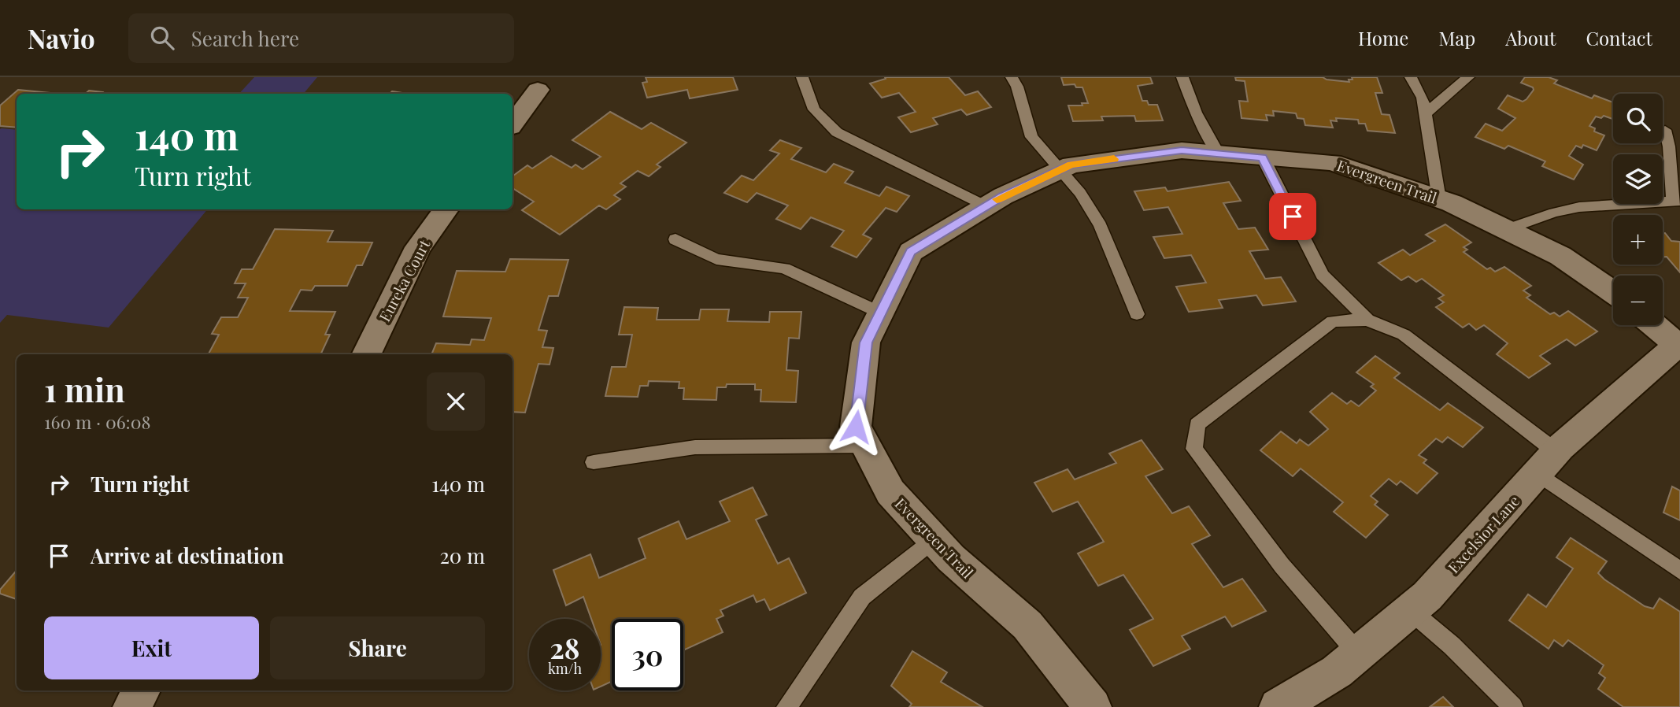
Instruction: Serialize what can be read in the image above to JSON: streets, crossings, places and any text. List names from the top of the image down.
{
  "streets": {
    "street": ["Evergreen Trail", "Eureka Court", "Excelsior Lane"]
  },
  "page": {
    "header": "Navio",
    "search": "Search here",
    "nav": [
      "Home",
      "Map",
      "About",
      "Contact"
    ],
    "map_buttons": ["+", "−"],
    "turn": ["140 m", "Turn right"],
    "heading": ["1 min", "160 m · 06:08"],
    "list": [
      {
        "name": "Turn right",
        "value": "140 m"
      },
      {
        "name": "Arrive at destination",
        "value": "20 m"
      }
    ],
    "buttons": ["Exit", "Share"],
    "speed": "28 km/h",
    "limit": "30"
  }
}
